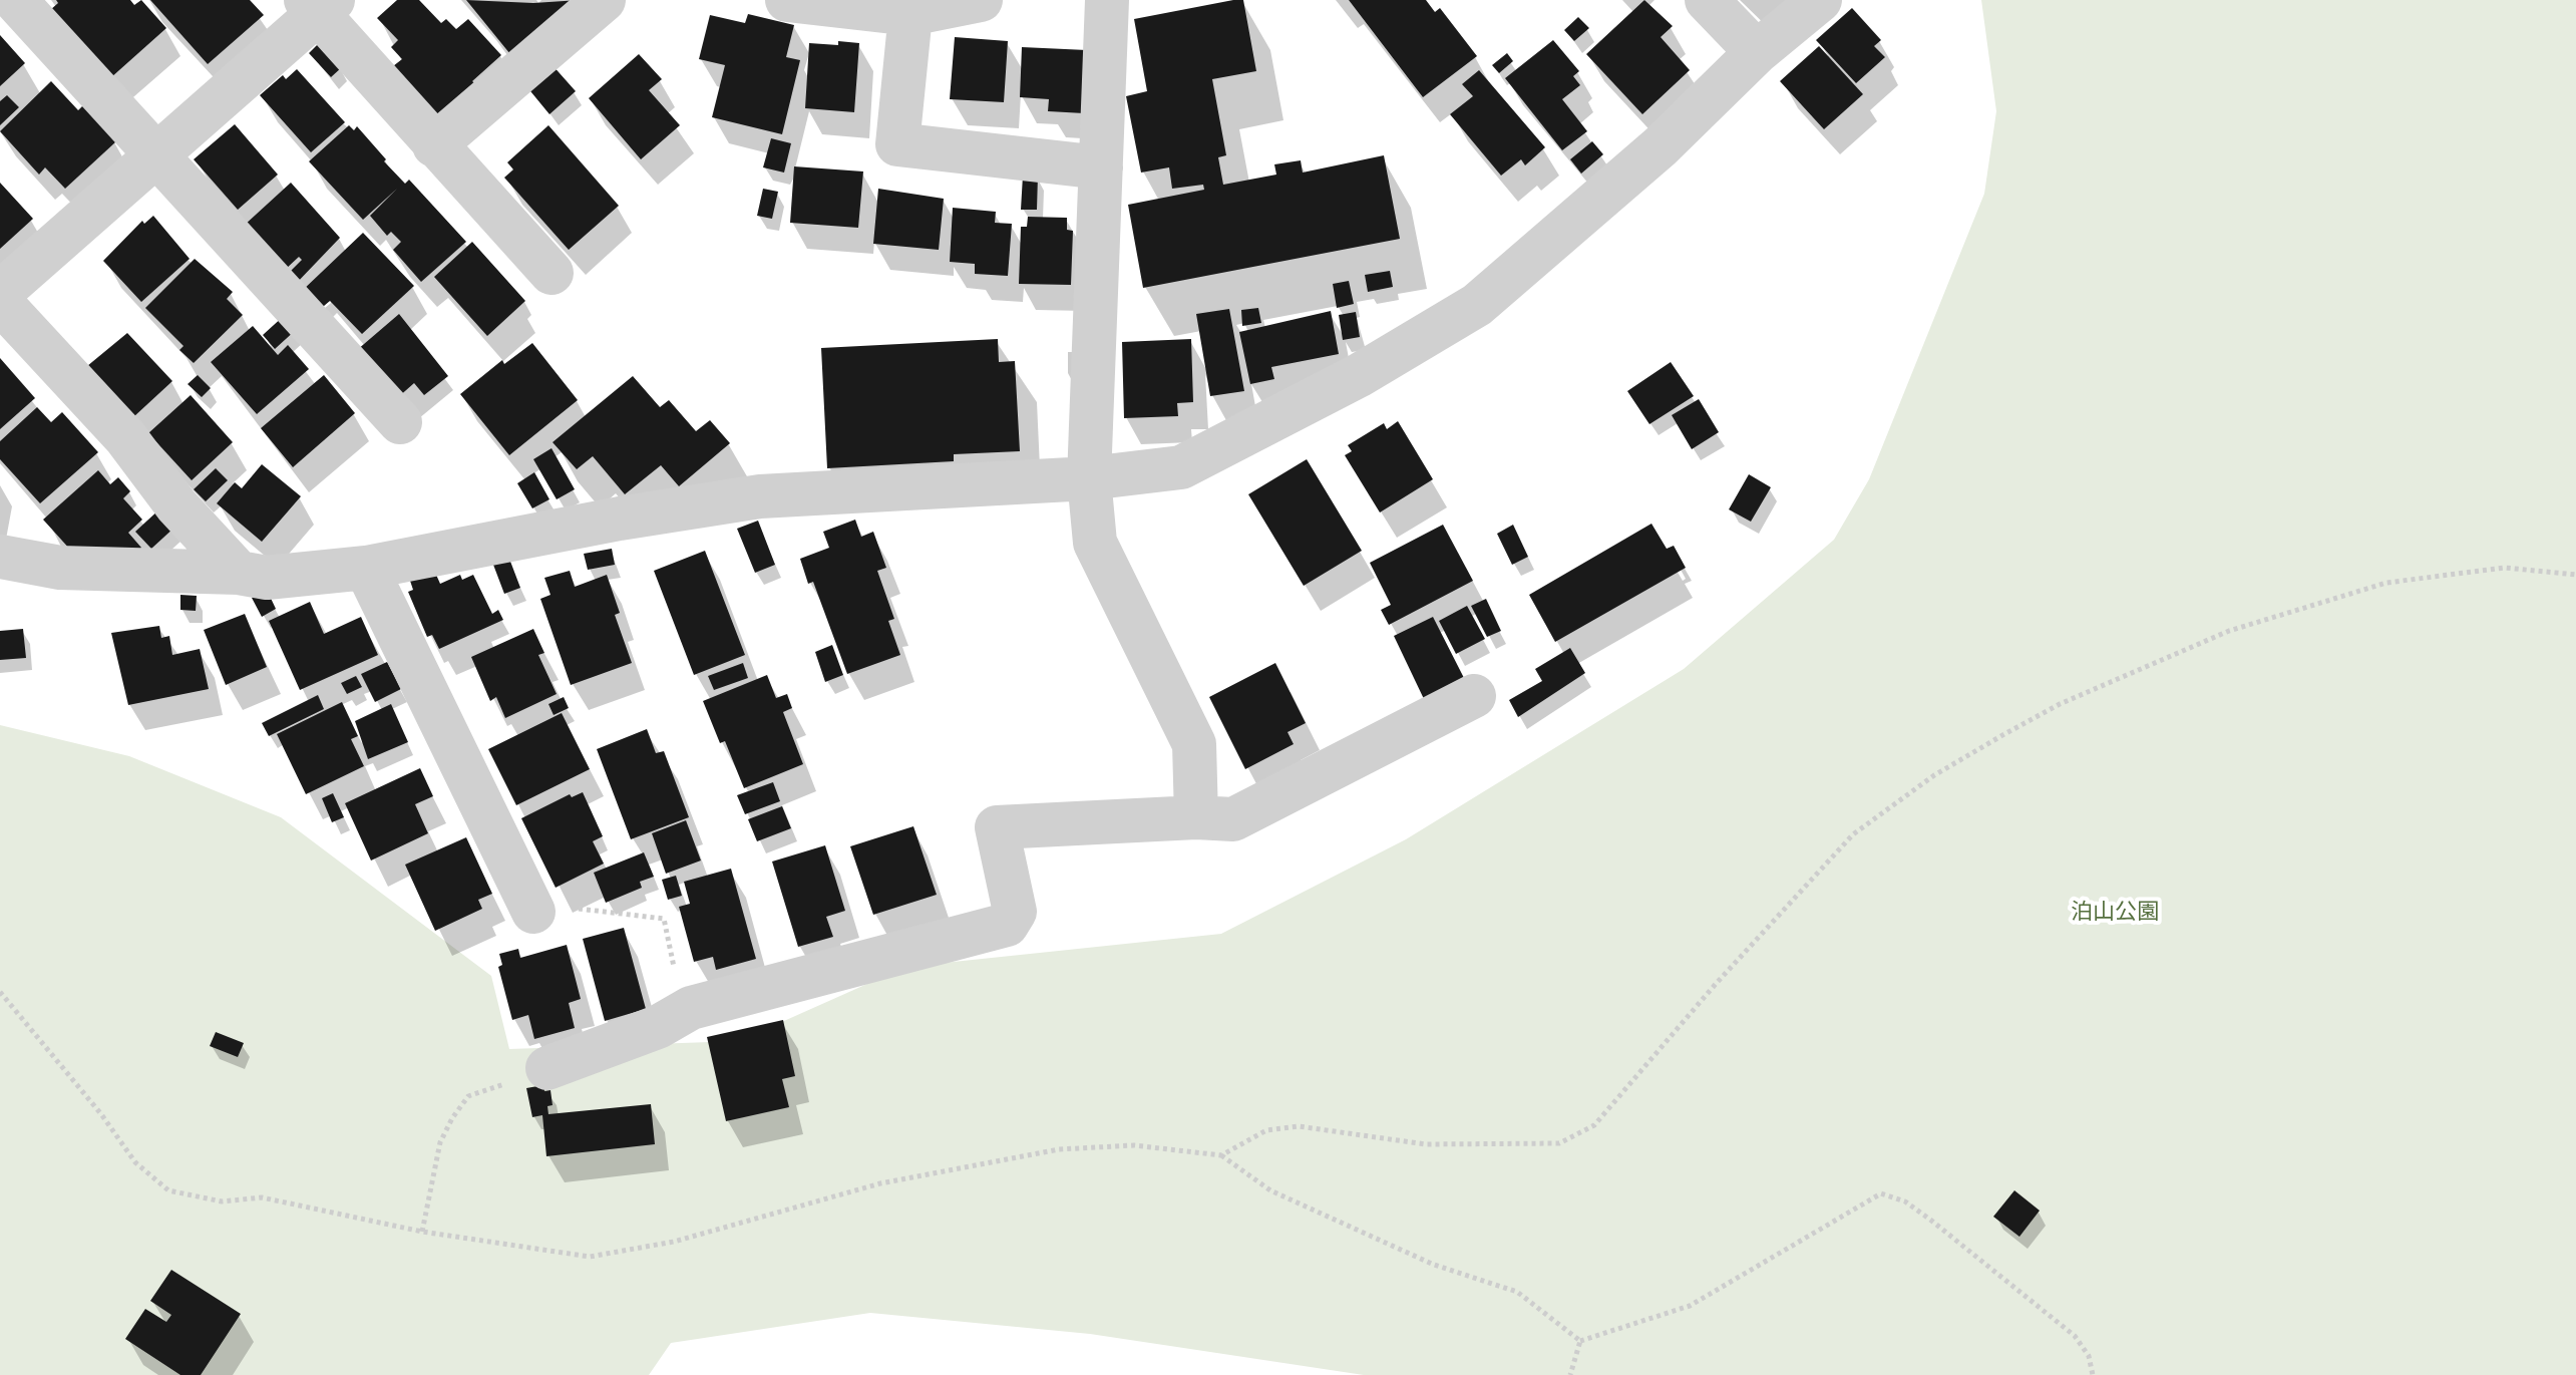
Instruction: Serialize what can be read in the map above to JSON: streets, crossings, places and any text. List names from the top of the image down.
{
  "parks": ["泊山公園"]
}
